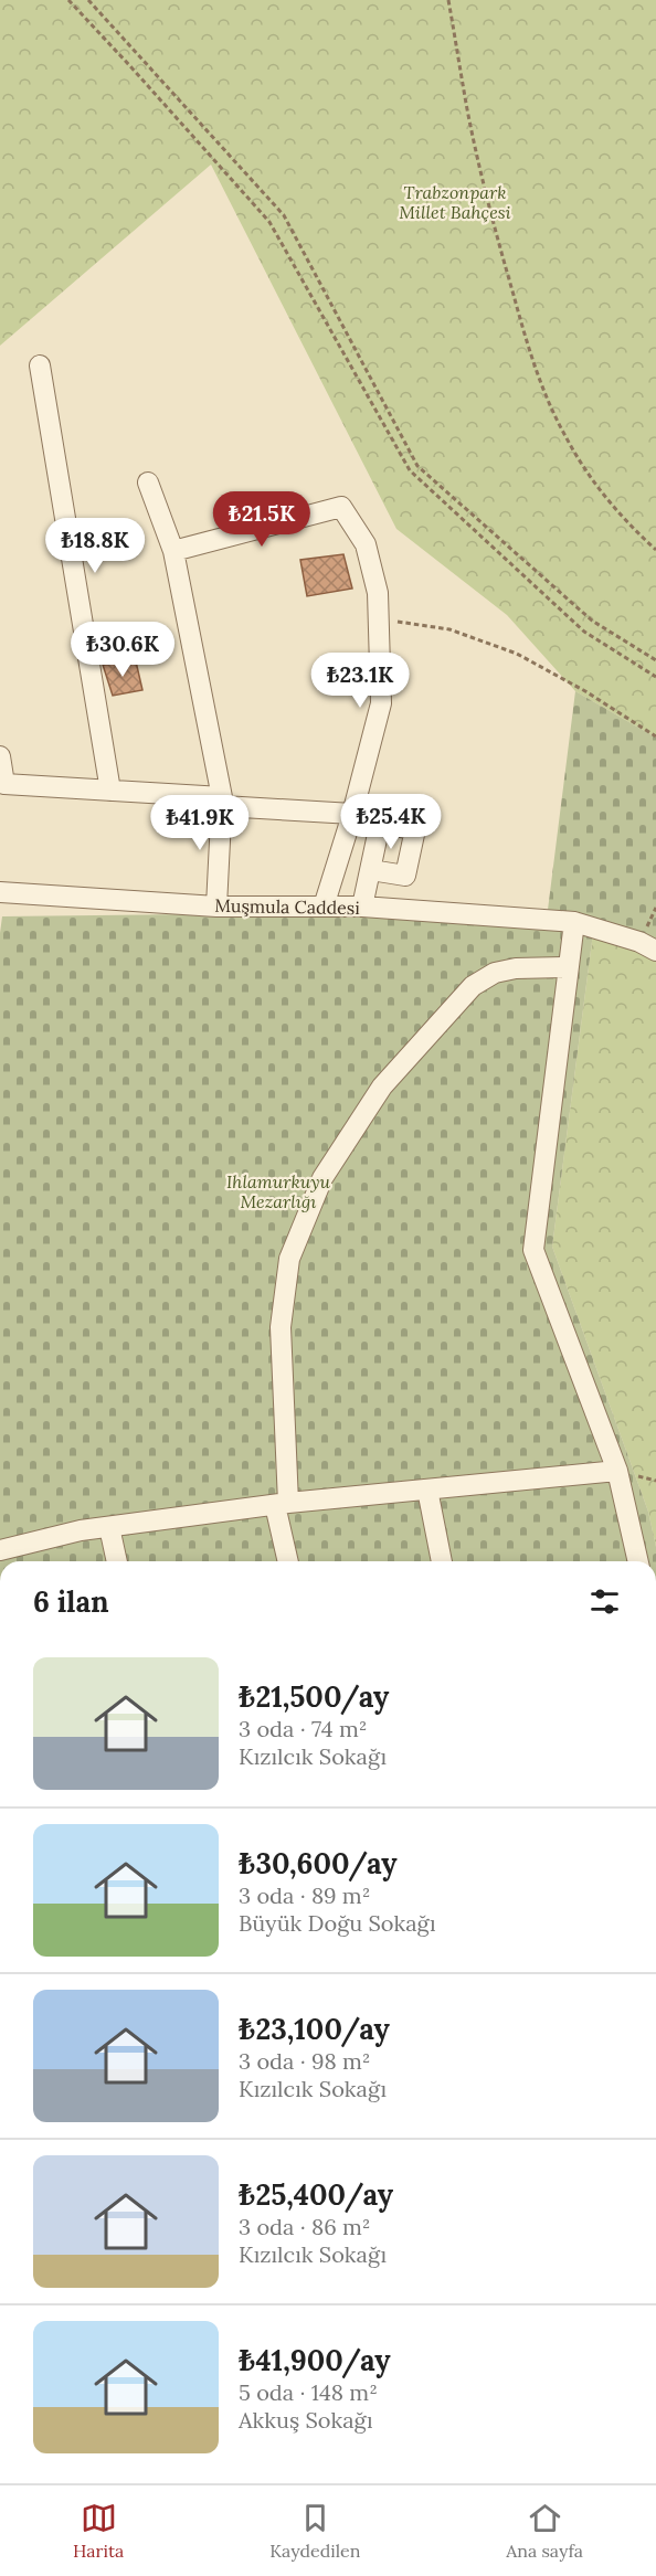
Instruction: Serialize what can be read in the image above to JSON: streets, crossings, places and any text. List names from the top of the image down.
{
  "streets": {
    "street": ["Muşmula Caddesi"]
  },
  "parks": ["Trabzonpark Millet Bahçesi", "Ihlamurkuyu Mezarlığı"],
  "page": {
    "price": [
      "₺21.5K",
      "₺18.8K",
      "₺30.6K",
      "₺23.1K",
      "₺25.4K",
      "₺41.9K"
    ],
    "heading": "6 ilan",
    "list": [
      {
        "name": "₺21,500/ay",
        "note": "3 oda · 74 m² · Kızılcık Sokağı"
      },
      {
        "name": "₺30,600/ay",
        "note": "3 oda · 89 m² · Büyük Doğu Sokağı"
      },
      {
        "name": "₺23,100/ay",
        "note": "3 oda · 98 m² · Kızılcık Sokağı"
      },
      {
        "name": "₺25,400/ay",
        "note": "3 oda · 86 m² · Kızılcık Sokağı"
      },
      {
        "name": "₺41,900/ay",
        "note": "5 oda · 148 m² · Akkuş Sokağı"
      }
    ],
    "tabs": ["Harita", "Kaydedilen", "Ana sayfa"]
  }
}
